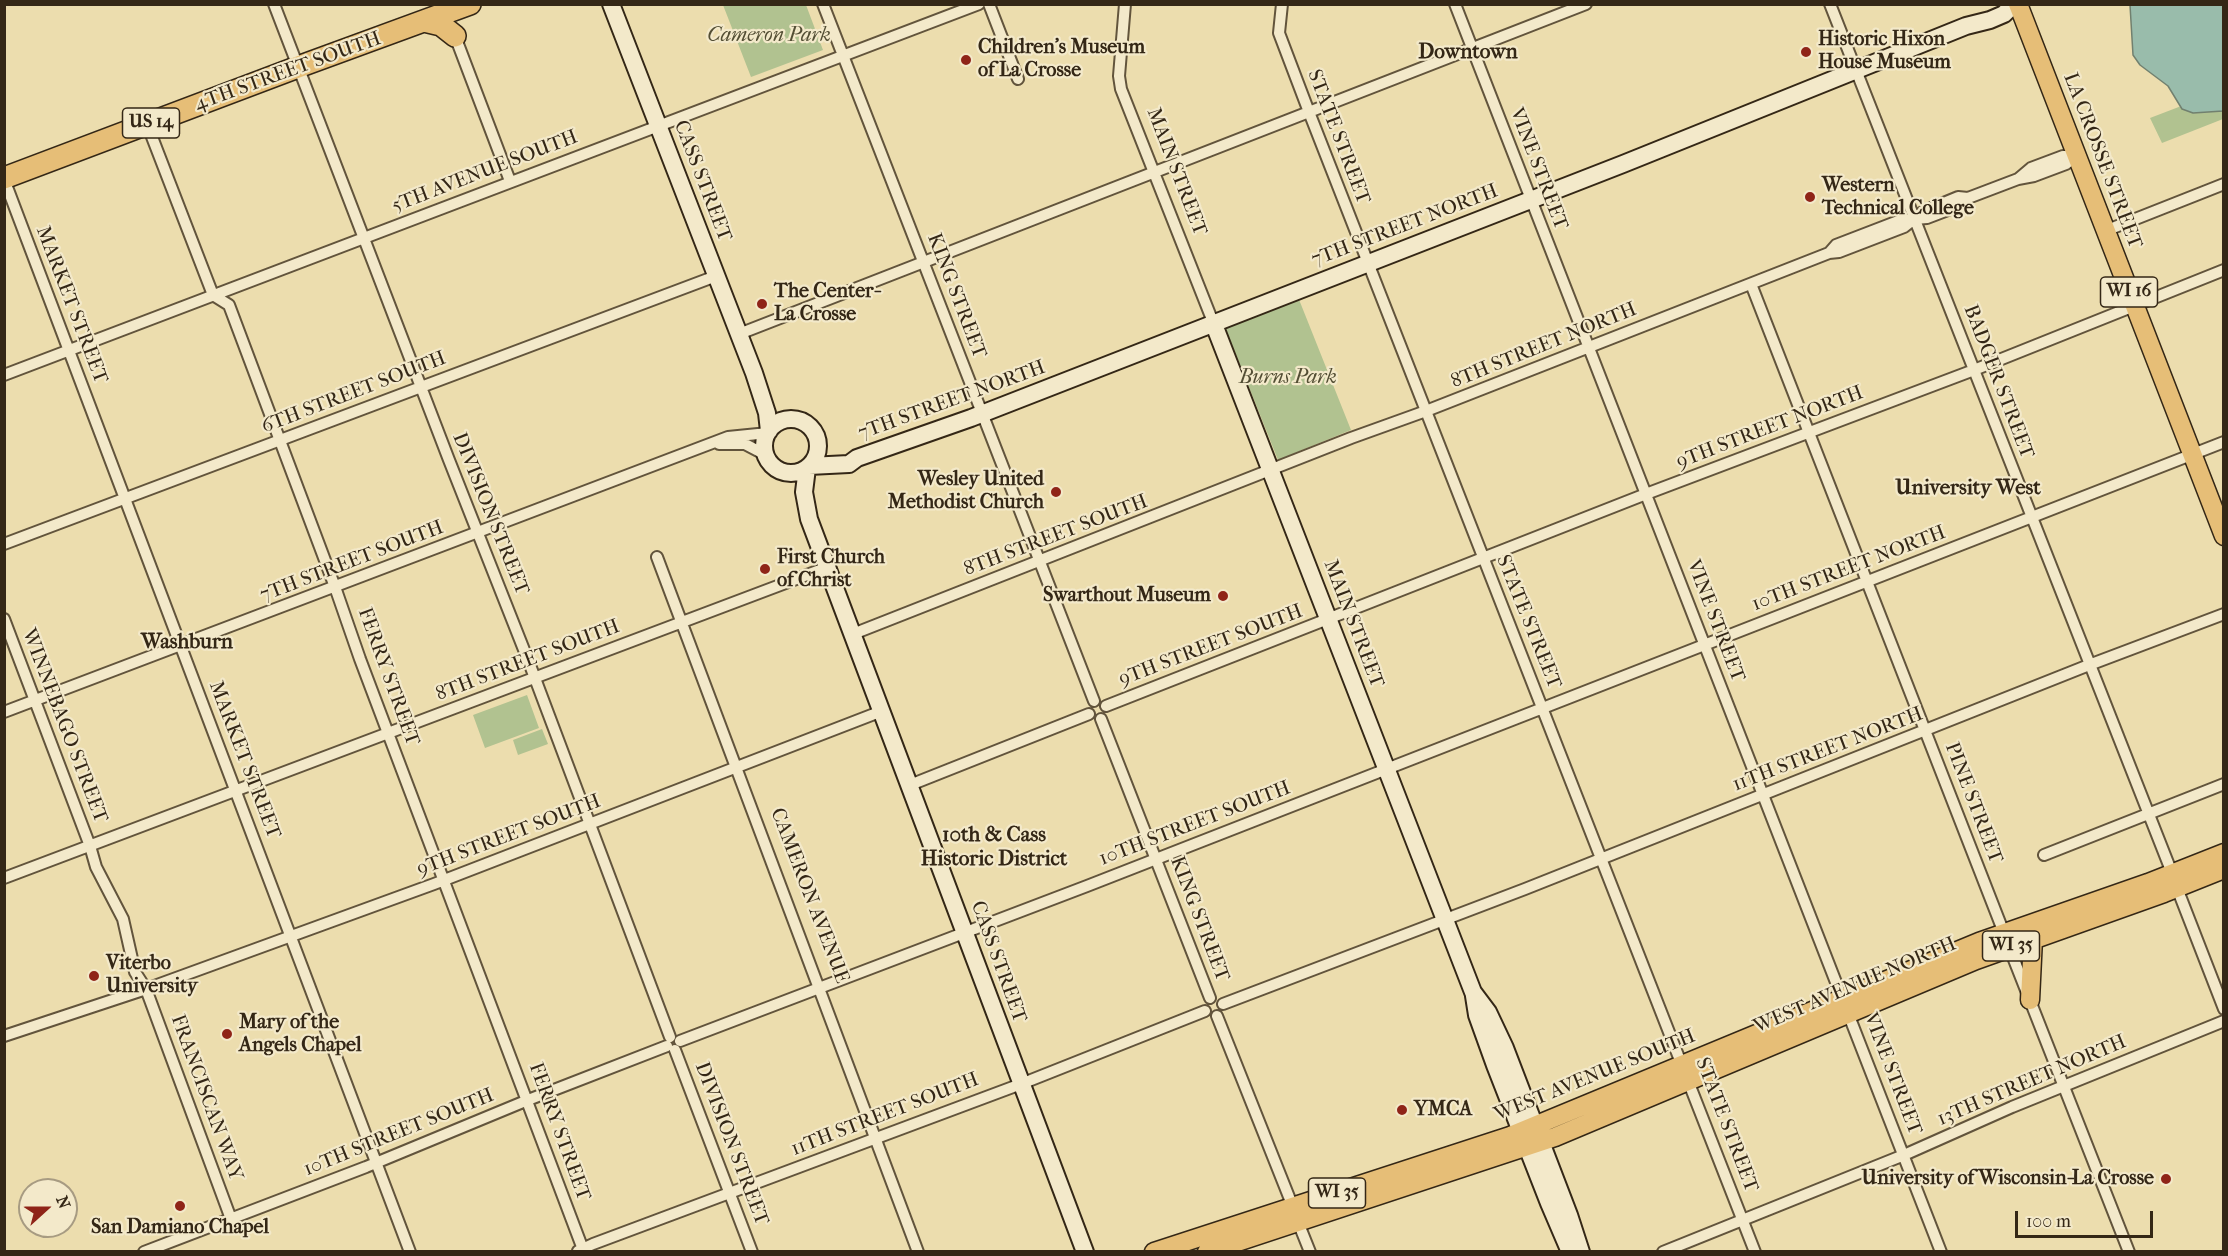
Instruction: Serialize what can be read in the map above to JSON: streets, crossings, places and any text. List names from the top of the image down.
{
  "streets": {
    "highway": ["4TH STREET SOUTH", "US 14"],
    "main road": [
      "LA CROSSE STREET",
      "MAIN STREET",
      "CASS STREET",
      "7TH STREET NORTH",
      "WI 16",
      "WI 35",
      "WEST AVENUE NORTH",
      "WEST AVENUE SOUTH"
    ],
    "street": [
      "STATE STREET",
      "VINE STREET",
      "5TH AVENUE SOUTH",
      "KING STREET",
      "MARKET STREET",
      "8TH STREET NORTH",
      "BADGER STREET",
      "6TH STREET SOUTH",
      "9TH STREET NORTH",
      "DIVISION STREET",
      "8TH STREET SOUTH",
      "7TH STREET SOUTH",
      "10TH STREET NORTH",
      "9TH STREET SOUTH",
      "FERRY STREET",
      "WINNEBAGO STREET",
      "11TH STREET NORTH",
      "PINE STREET",
      "10TH STREET SOUTH",
      "CAMERON AVENUE",
      "13TH STREET NORTH",
      "FRANCISCAN WAY",
      "11TH STREET SOUTH"
    ]
  },
  "crossings": [
    ["4TH STREET SOUTH", "MARKET STREET"],
    ["4TH STREET SOUTH", "DIVISION STREET"],
    ["4TH STREET SOUTH", "FERRY STREET"],
    ["STATE STREET", "7TH STREET NORTH"],
    ["STATE STREET", "8TH STREET NORTH"],
    ["STATE STREET", "9TH STREET NORTH"],
    ["STATE STREET", "10TH STREET NORTH"],
    ["STATE STREET", "11TH STREET NORTH"],
    ["STATE STREET", "WEST AVENUE NORTH"],
    ["STATE STREET", "13TH STREET NORTH"],
    ["LA CROSSE STREET", "7TH STREET NORTH"],
    ["LA CROSSE STREET", "8TH STREET NORTH"],
    ["LA CROSSE STREET", "9TH STREET NORTH"],
    ["LA CROSSE STREET", "10TH STREET NORTH"],
    ["VINE STREET", "7TH STREET NORTH"],
    ["VINE STREET", "8TH STREET NORTH"],
    ["VINE STREET", "9TH STREET NORTH"],
    ["VINE STREET", "10TH STREET NORTH"],
    ["VINE STREET", "11TH STREET NORTH"],
    ["VINE STREET", "WEST AVENUE NORTH"],
    ["VINE STREET", "13TH STREET NORTH"],
    ["5TH AVENUE SOUTH", "CASS STREET"],
    ["5TH AVENUE SOUTH", "KING STREET"],
    ["5TH AVENUE SOUTH", "MARKET STREET"],
    ["5TH AVENUE SOUTH", "DIVISION STREET"],
    ["5TH AVENUE SOUTH", "FERRY STREET"],
    ["MAIN STREET", "7TH STREET NORTH"],
    ["MAIN STREET", "8TH STREET NORTH"],
    ["MAIN STREET", "9TH STREET NORTH"],
    ["MAIN STREET", "8TH STREET SOUTH"],
    ["MAIN STREET", "10TH STREET NORTH"],
    ["MAIN STREET", "9TH STREET SOUTH"],
    ["MAIN STREET", "11TH STREET NORTH"],
    ["MAIN STREET", "10TH STREET SOUTH"],
    ["MAIN STREET", "WEST AVENUE NORTH"],
    ["MAIN STREET", "WEST AVENUE SOUTH"],
    ["CASS STREET", "7TH STREET NORTH"],
    ["CASS STREET", "WI 16"],
    ["CASS STREET", "6TH STREET SOUTH"],
    ["CASS STREET", "8TH STREET SOUTH"],
    ["CASS STREET", "7TH STREET SOUTH"],
    ["CASS STREET", "9TH STREET SOUTH"],
    ["CASS STREET", "10TH STREET SOUTH"],
    ["CASS STREET", "11TH STREET SOUTH"],
    ["7TH STREET NORTH", "WI 16"],
    ["7TH STREET NORTH", "KING STREET"],
    ["7TH STREET NORTH", "BADGER STREET"],
    ["7TH STREET NORTH", "7TH STREET SOUTH"],
    ["WI 16", "7TH STREET SOUTH"],
    ["KING STREET", "8TH STREET SOUTH"],
    ["KING STREET", "9TH STREET SOUTH"],
    ["KING STREET", "10TH STREET SOUTH"],
    ["KING STREET", "11TH STREET SOUTH"],
    ["MARKET STREET", "6TH STREET SOUTH"],
    ["MARKET STREET", "8TH STREET SOUTH"],
    ["MARKET STREET", "7TH STREET SOUTH"],
    ["MARKET STREET", "9TH STREET SOUTH"],
    ["MARKET STREET", "10TH STREET SOUTH"],
    ["8TH STREET NORTH", "BADGER STREET"],
    ["8TH STREET NORTH", "8TH STREET SOUTH"],
    ["8TH STREET NORTH", "PINE STREET"],
    ["BADGER STREET", "9TH STREET NORTH"],
    ["BADGER STREET", "10TH STREET NORTH"],
    ["BADGER STREET", "11TH STREET NORTH"],
    ["BADGER STREET", "WEST AVENUE NORTH"],
    ["6TH STREET SOUTH", "DIVISION STREET"],
    ["6TH STREET SOUTH", "FERRY STREET"],
    ["9TH STREET NORTH", "9TH STREET SOUTH"],
    ["9TH STREET NORTH", "PINE STREET"],
    ["DIVISION STREET", "8TH STREET SOUTH"],
    ["DIVISION STREET", "7TH STREET SOUTH"],
    ["DIVISION STREET", "9TH STREET SOUTH"],
    ["DIVISION STREET", "10TH STREET SOUTH"],
    ["DIVISION STREET", "11TH STREET SOUTH"],
    ["8TH STREET SOUTH", "FERRY STREET"],
    ["8TH STREET SOUTH", "WINNEBAGO STREET"],
    ["8TH STREET SOUTH", "CAMERON AVENUE"],
    ["7TH STREET SOUTH", "FERRY STREET"],
    ["7TH STREET SOUTH", "WINNEBAGO STREET"],
    ["10TH STREET NORTH", "PINE STREET"],
    ["10TH STREET NORTH", "10TH STREET SOUTH"],
    ["9TH STREET SOUTH", "FERRY STREET"],
    ["9TH STREET SOUTH", "WINNEBAGO STREET"],
    ["9TH STREET SOUTH", "CAMERON AVENUE"],
    ["9TH STREET SOUTH", "FRANCISCAN WAY"],
    ["FERRY STREET", "10TH STREET SOUTH"],
    ["FERRY STREET", "11TH STREET SOUTH"],
    ["WINNEBAGO STREET", "FRANCISCAN WAY"],
    ["11TH STREET NORTH", "PINE STREET"],
    ["PINE STREET", "WEST AVENUE NORTH"],
    ["PINE STREET", "13TH STREET NORTH"],
    ["10TH STREET SOUTH", "CAMERON AVENUE"],
    ["10TH STREET SOUTH", "FRANCISCAN WAY"],
    ["CAMERON AVENUE", "11TH STREET SOUTH"],
    ["WEST AVENUE NORTH", "WEST AVENUE SOUTH"]
  ],
  "districts": [
    "Downtown",
    "University West",
    "Washburn",
    "10th & Cass Historic District"
  ],
  "parks": ["Cameron Park", "Burns Park"],
  "places": [
    "Historic Hixon House Museum",
    "Children's Museum of La Crosse",
    "Western Technical College",
    "The Center- La Crosse",
    "Wesley United Methodist Church",
    "First Church of Christ",
    "Swarthout Museum",
    "Viterbo University",
    "Mary of the Angels Chapel",
    "YMCA",
    "University of Wisconsin-La Crosse",
    "San Damiano Chapel"
  ],
  "scale_bar": "100 m",
  "north": "right"
}
